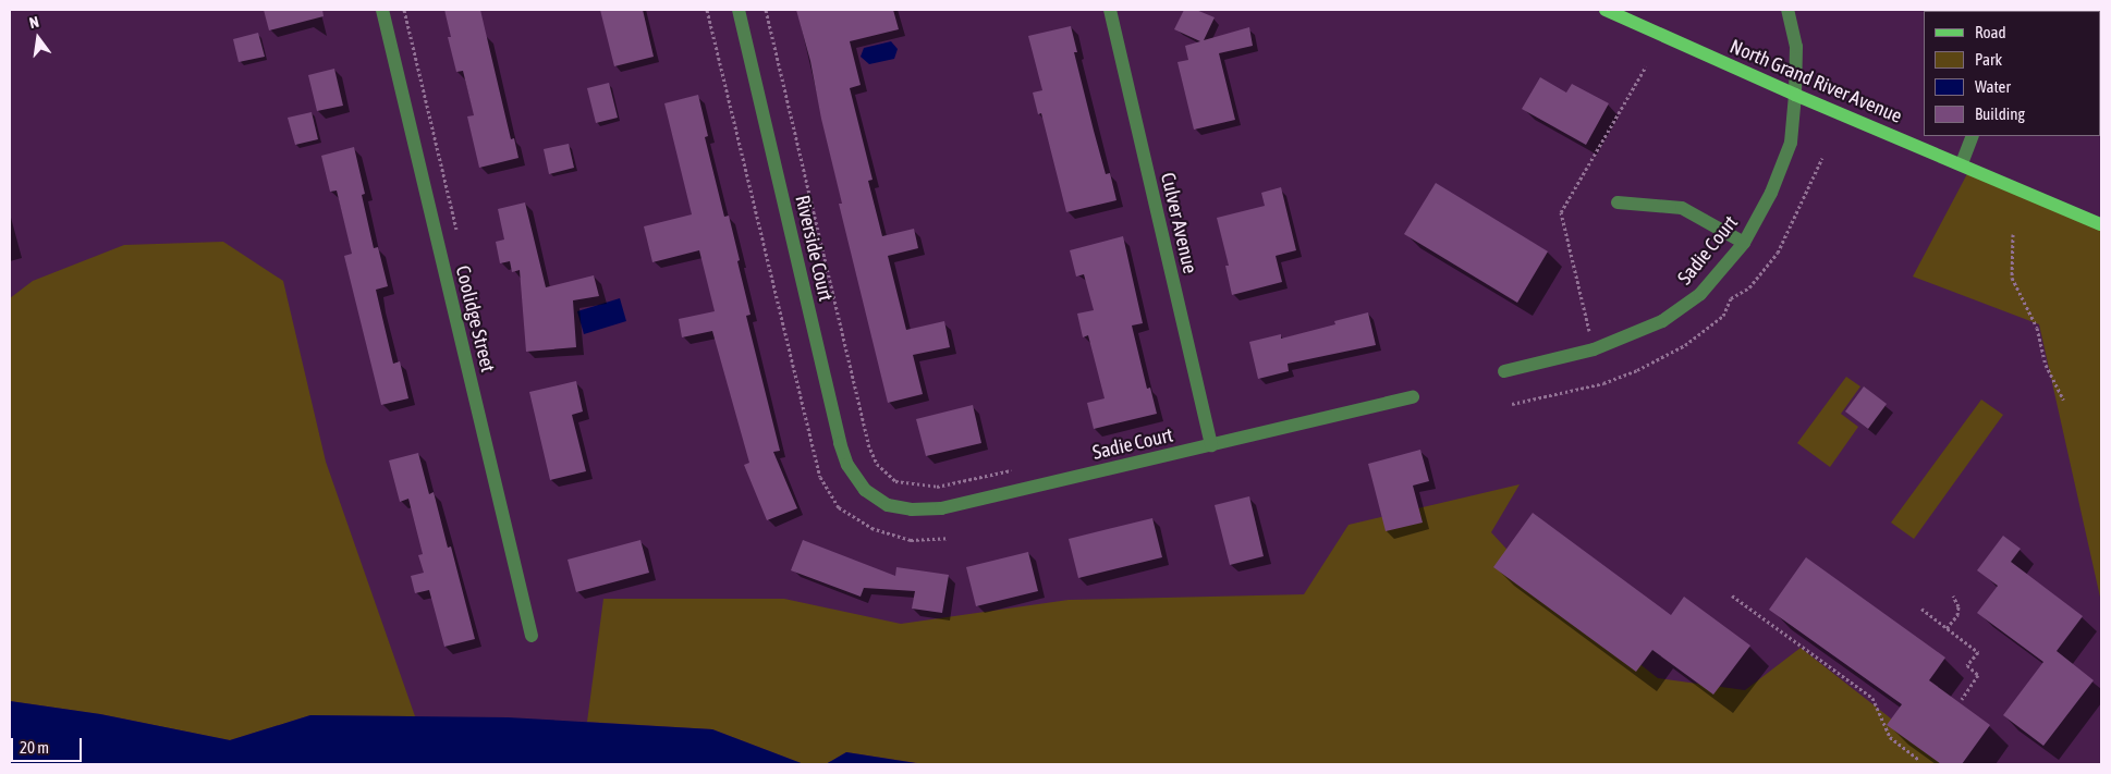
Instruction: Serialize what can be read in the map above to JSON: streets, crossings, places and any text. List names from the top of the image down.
{
  "streets": {
    "main road": ["North Grand River Avenue"],
    "street": [
      "Culver Avenue",
      "Riverside Court",
      "Sadie Court",
      "Coolidge Street"
    ]
  },
  "crossings": [
    ["North Grand River Avenue", "Sadie Court"],
    ["Culver Avenue", "Sadie Court"],
    ["Riverside Court", "Sadie Court"]
  ],
  "legend": [
    "Road",
    "Park",
    "Water",
    "Building"
  ],
  "scale_bar": "20 m",
  "north": "top"
}
